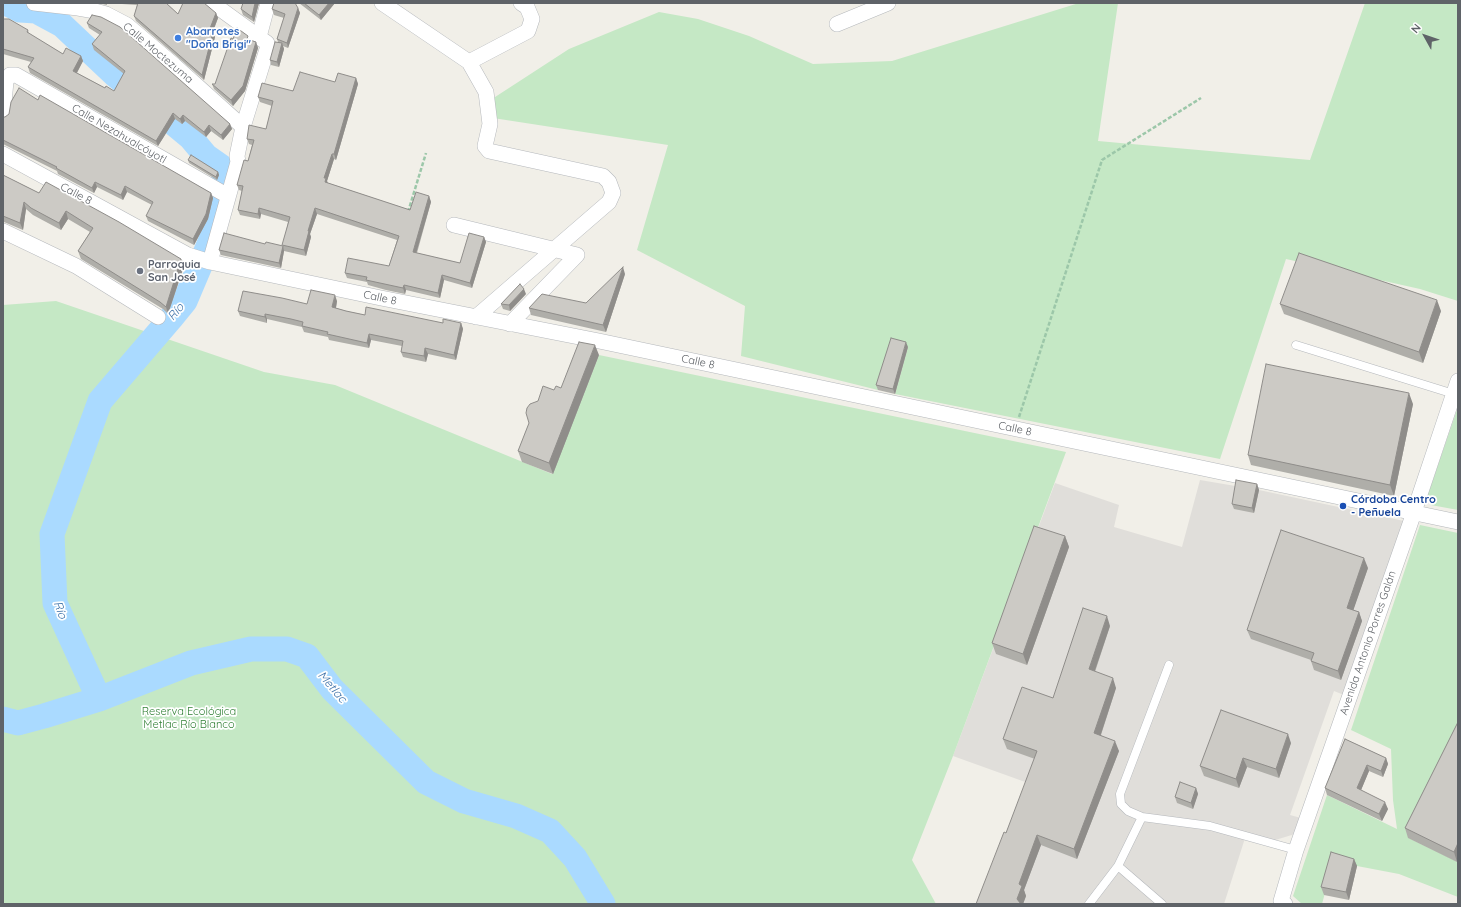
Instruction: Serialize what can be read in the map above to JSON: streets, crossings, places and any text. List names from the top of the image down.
{
  "streets": {
    "street": [
      "Calle Moctezuma",
      "Calle Nezahualcóyotl",
      "Calle 8",
      "Avenida Antonio Porres Galán"
    ]
  },
  "crossings": [
    ["Calle 8", "Avenida Antonio Porres Galán"]
  ],
  "water": ["Río", "Metlac"],
  "parks": ["Reserva Ecológica Metlac Río Blanco"],
  "places": ["Abarrotes \"Doña Brigi\"", "Parroquia San José", "Córdoba Centro - Peñuela"],
  "north": "top left"
}
